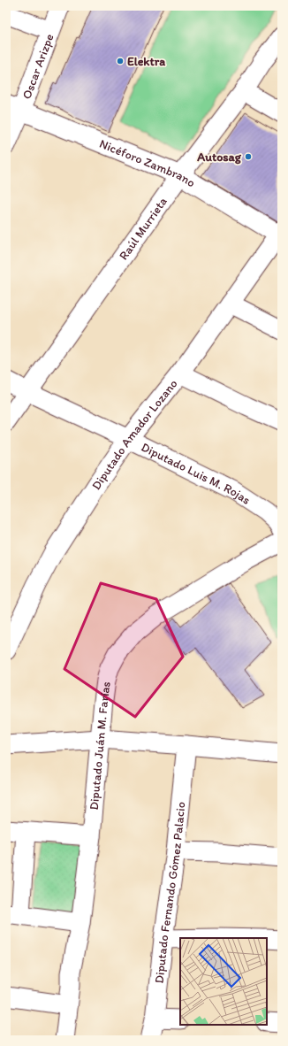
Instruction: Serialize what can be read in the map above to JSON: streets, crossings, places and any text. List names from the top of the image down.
{
  "streets": {
    "street": [
      "Oscar Arizpe",
      "Nicéforo Zambrano",
      "Raúl Murrieta",
      "Diputado Amador Lozano",
      "Diputado Luis M. Rojas",
      "Diputado Juán M. Farías",
      "Diputado Fernando Gómez Palacio"
    ]
  },
  "crossings": [
    ["Oscar Arizpe", "Nicéforo Zambrano"],
    ["Nicéforo Zambrano", "Raúl Murrieta"],
    ["Nicéforo Zambrano", "Diputado Amador Lozano"],
    ["Raúl Murrieta", "Diputado Luis M. Rojas"],
    ["Diputado Amador Lozano", "Diputado Luis M. Rojas"]
  ],
  "places": ["Elektra", "Autosag"]
}
